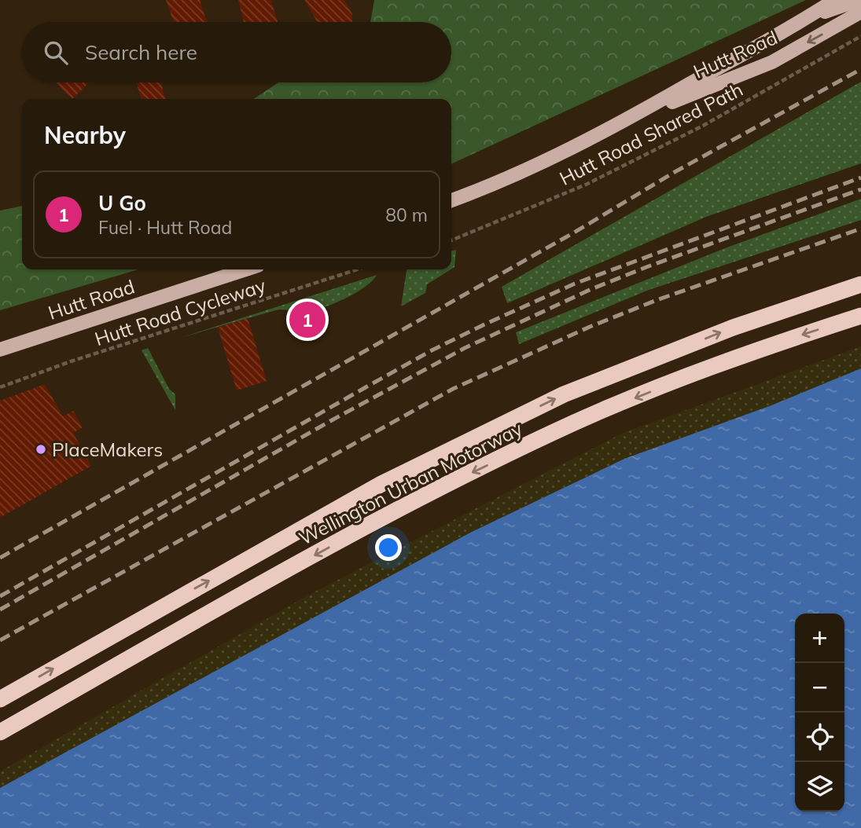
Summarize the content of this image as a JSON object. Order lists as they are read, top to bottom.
{
  "streets": {
    "highway": ["Wellington Urban Motorway"],
    "main road": ["Hutt Road"],
    "path": ["Hutt Road Shared Path", "Hutt Road Cycleway"]
  },
  "places": ["PlaceMakers"],
  "page": {
    "search": "Search here",
    "heading": "Nearby",
    "list": [
      {
        "mark": "1",
        "name": "U Go",
        "note": "Fuel · Hutt Road",
        "value": "80 m"
      }
    ],
    "pins": "1",
    "map_buttons": ["+", "−"]
  }
}
